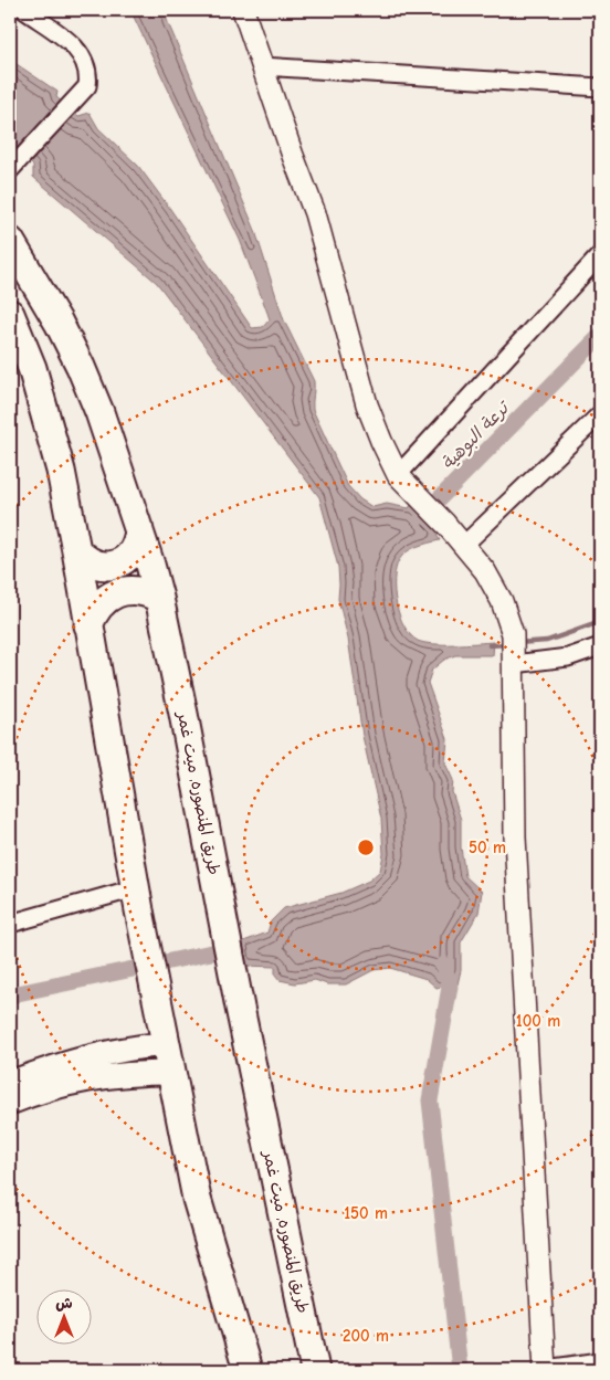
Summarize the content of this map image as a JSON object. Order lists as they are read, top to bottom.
{
  "streets": {
    "highway": ["طريق المنصوره, ميت غمر"]
  },
  "water": ["ترعة البوهية"],
  "north": "top",
  "rings": [
    "50 m",
    "100 m",
    "150 m",
    "200 m"
  ]
}
